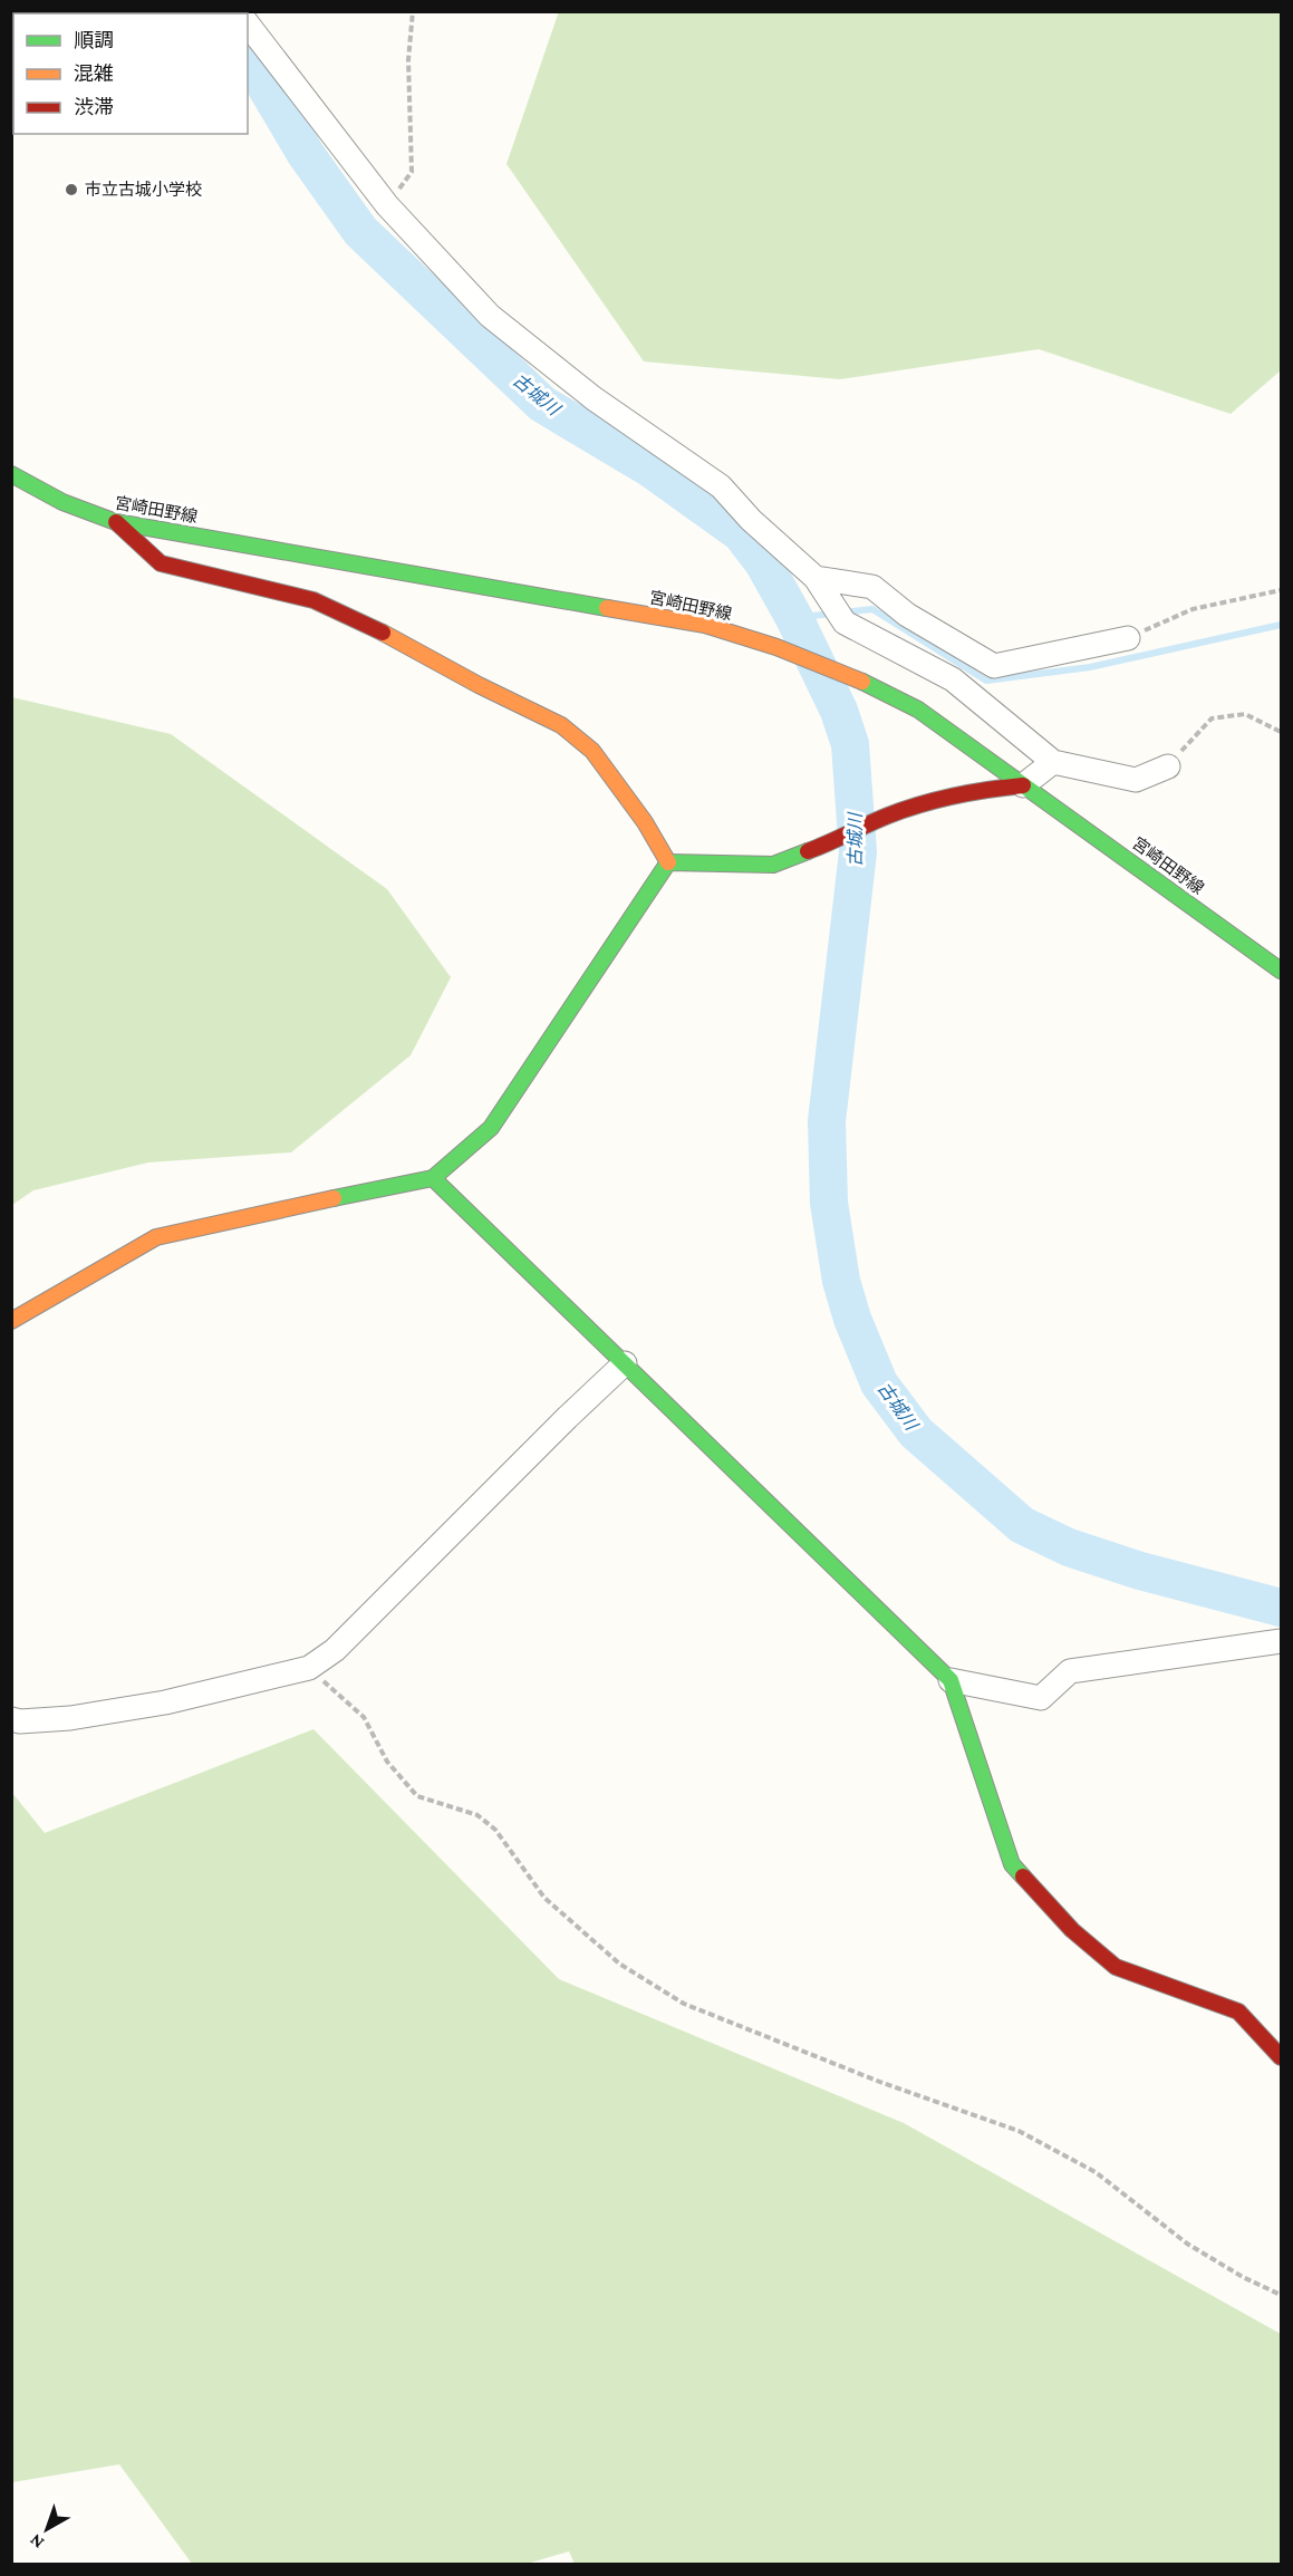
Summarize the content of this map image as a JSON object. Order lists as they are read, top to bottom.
{
  "streets": {
    "street": ["宮崎田野線"]
  },
  "water": ["古城川"],
  "places": ["市立古城小学校"],
  "legend": ["順調", "混雑", "渋滞"],
  "north": "bottom left"
}
